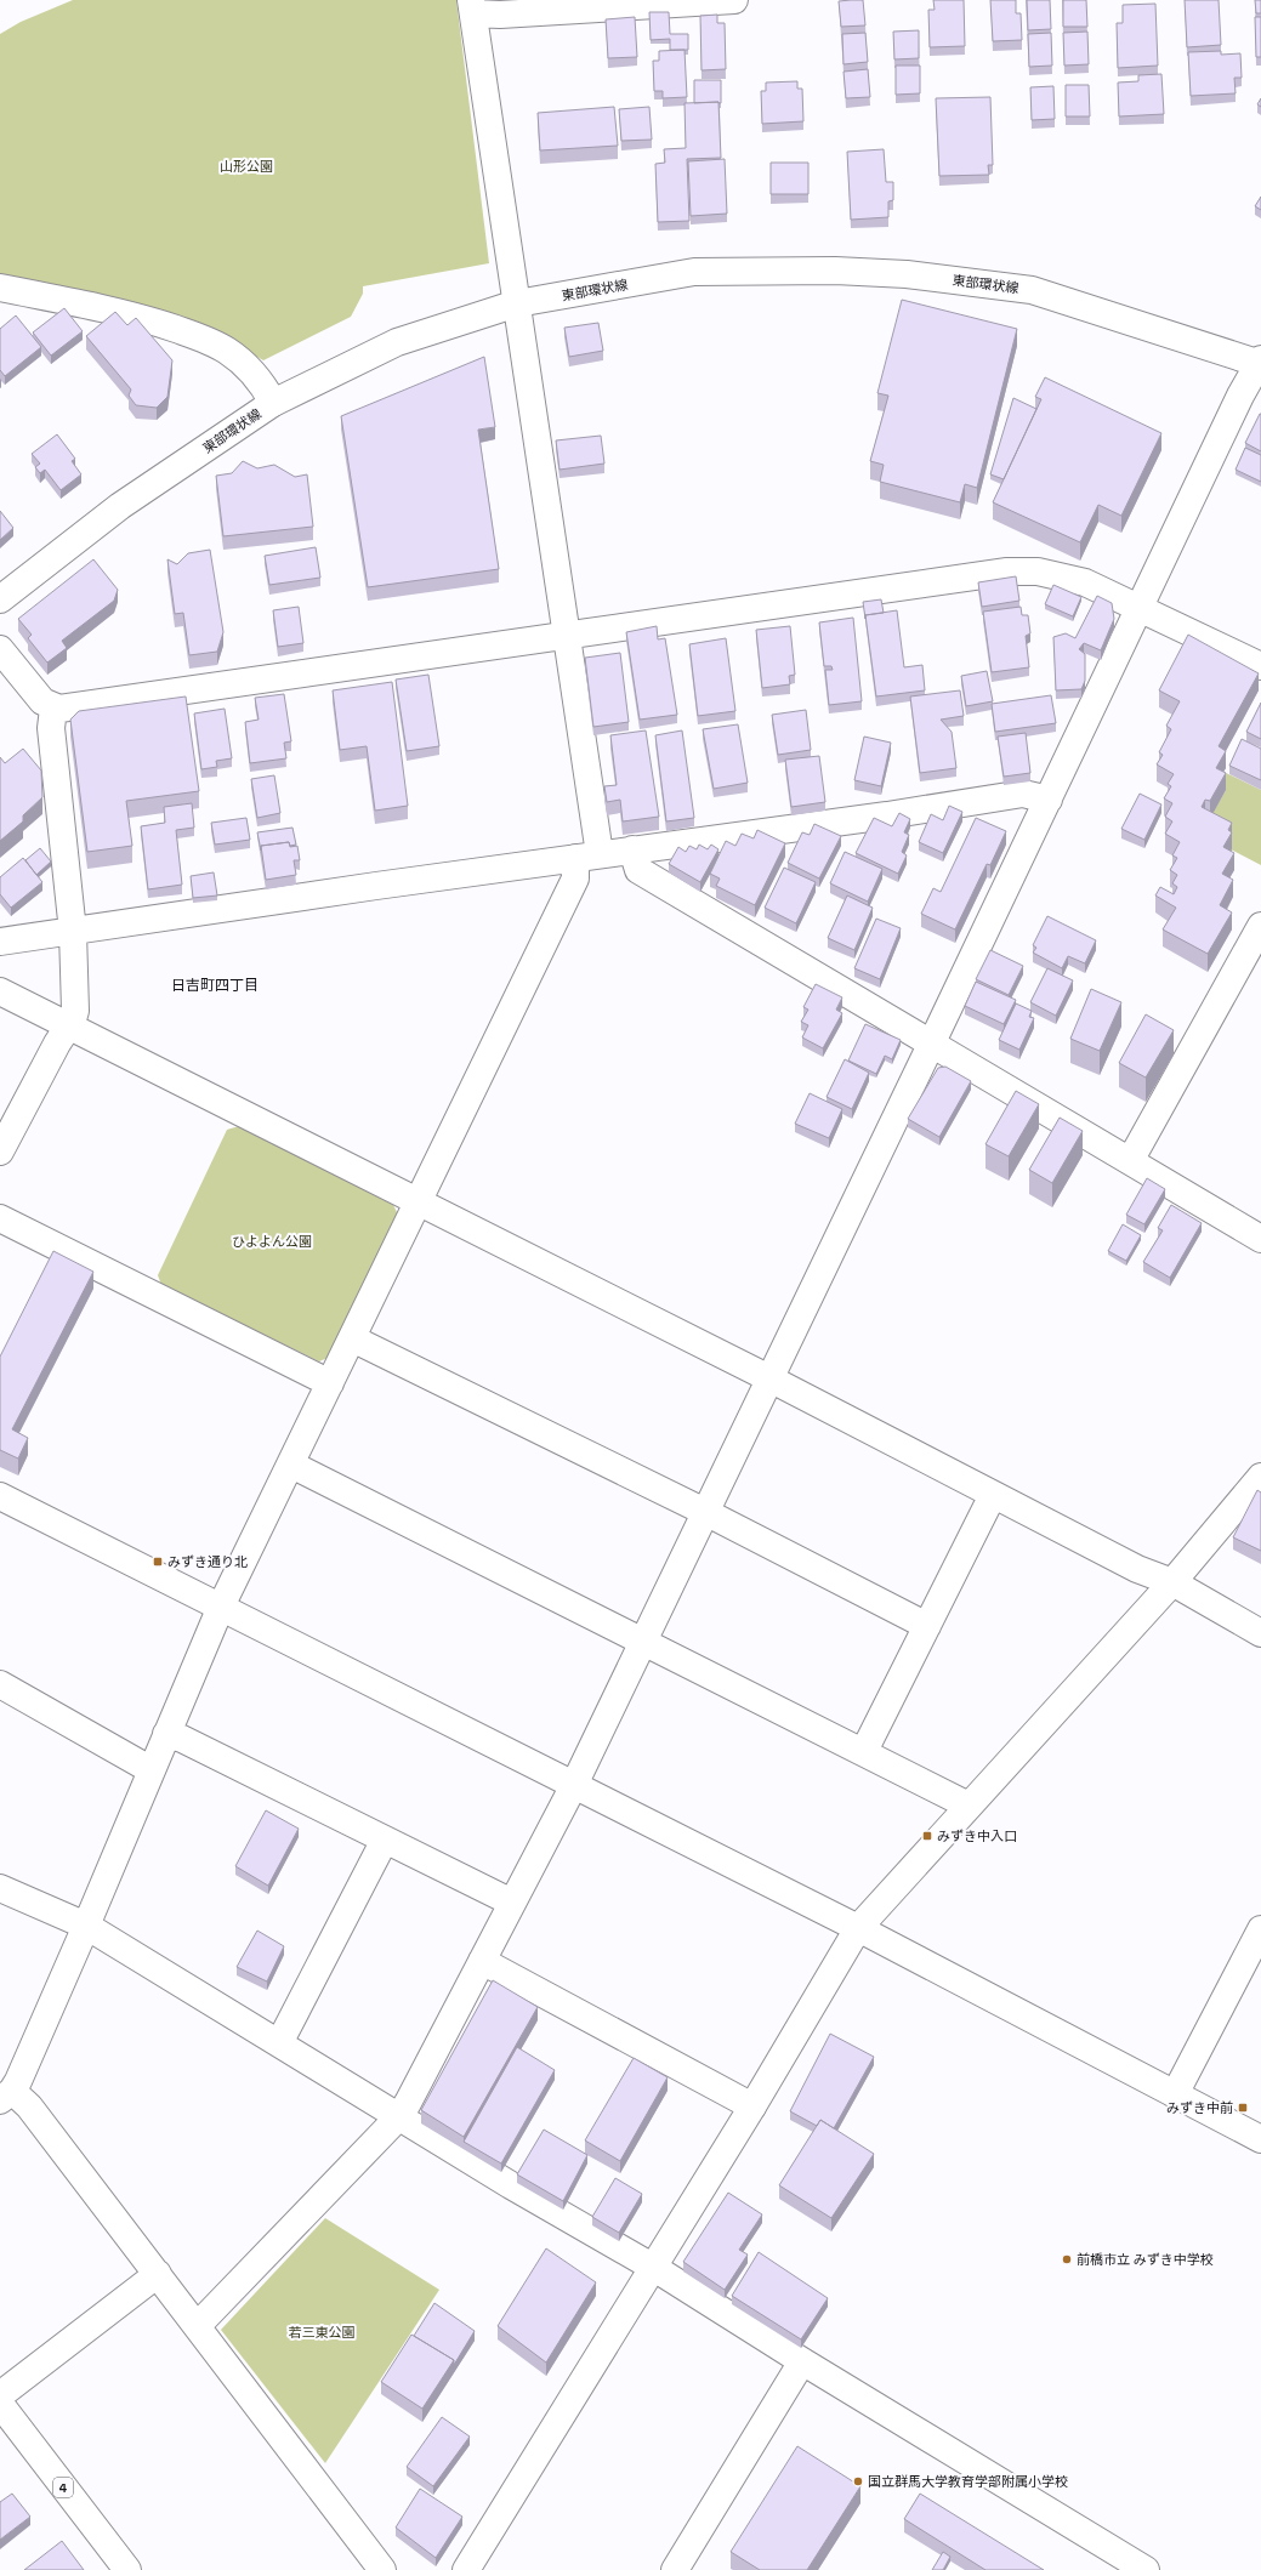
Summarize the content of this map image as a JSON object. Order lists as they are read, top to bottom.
{
  "streets": {
    "street": ["東部環状線", "4"]
  },
  "districts": ["日吉町四丁目"],
  "parks": ["山形公園", "ひよよん公園", "若三東公園"],
  "places": {
    "transit": ["みずき通り北", "みずき中入口", "みずき中前"],
    "other": ["前橋市立 みずき中学校", "国立群馬大学教育学部附属小学校"]
  }
}
